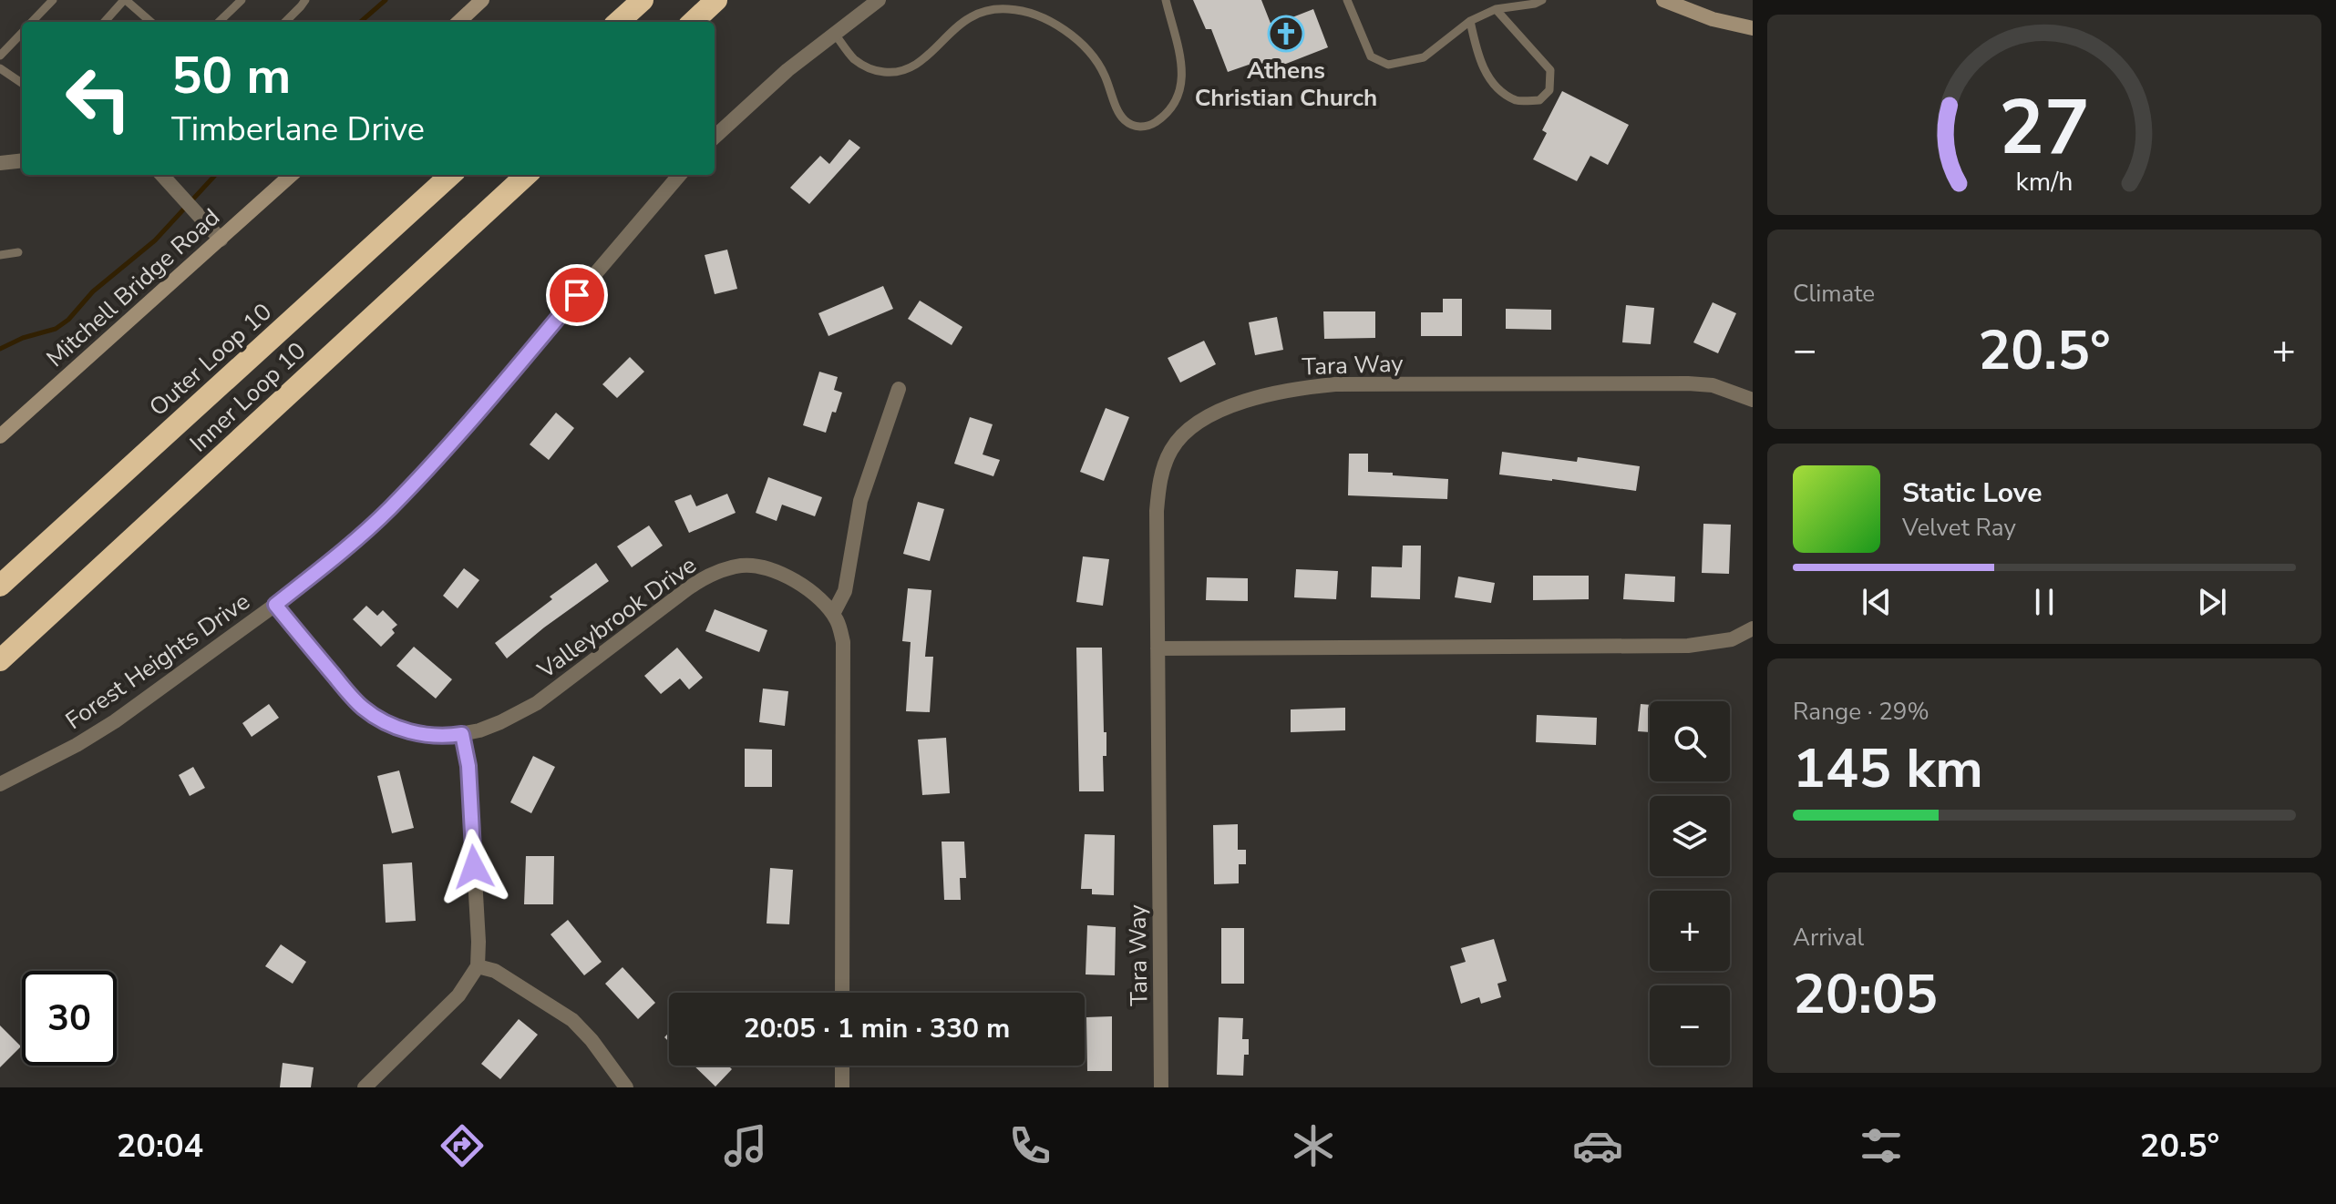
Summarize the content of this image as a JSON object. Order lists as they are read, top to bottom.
{
  "streets": {
    "highway": ["Outer Loop 10", "Inner Loop 10"],
    "street": [
      "Mitchell Bridge Road",
      "Tara Way",
      "Valleybrook Drive",
      "Forest Heights Drive"
    ]
  },
  "crossings": [
    ["Valleybrook Drive", "Forest Heights Drive"]
  ],
  "places": {
    "church": ["Athens Christian Church"]
  },
  "page": {
    "turn": ["50 m", "Timberlane Drive"],
    "tile": [
      "Climate",
      ["Range · 29%", "145 km"],
      ["Arrival", "20:05"]
    ],
    "heat": ["−", "20.5°", "+"],
    "song": ["Static Love", "Velvet Ray"],
    "map_buttons": ["+", "−"],
    "limit": "30",
    "trip": "20:05 · 1 min · 330 m",
    "tabs": ["20:04", "20.5°"],
    "gauge": ["27", "km/h"]
  }
}
